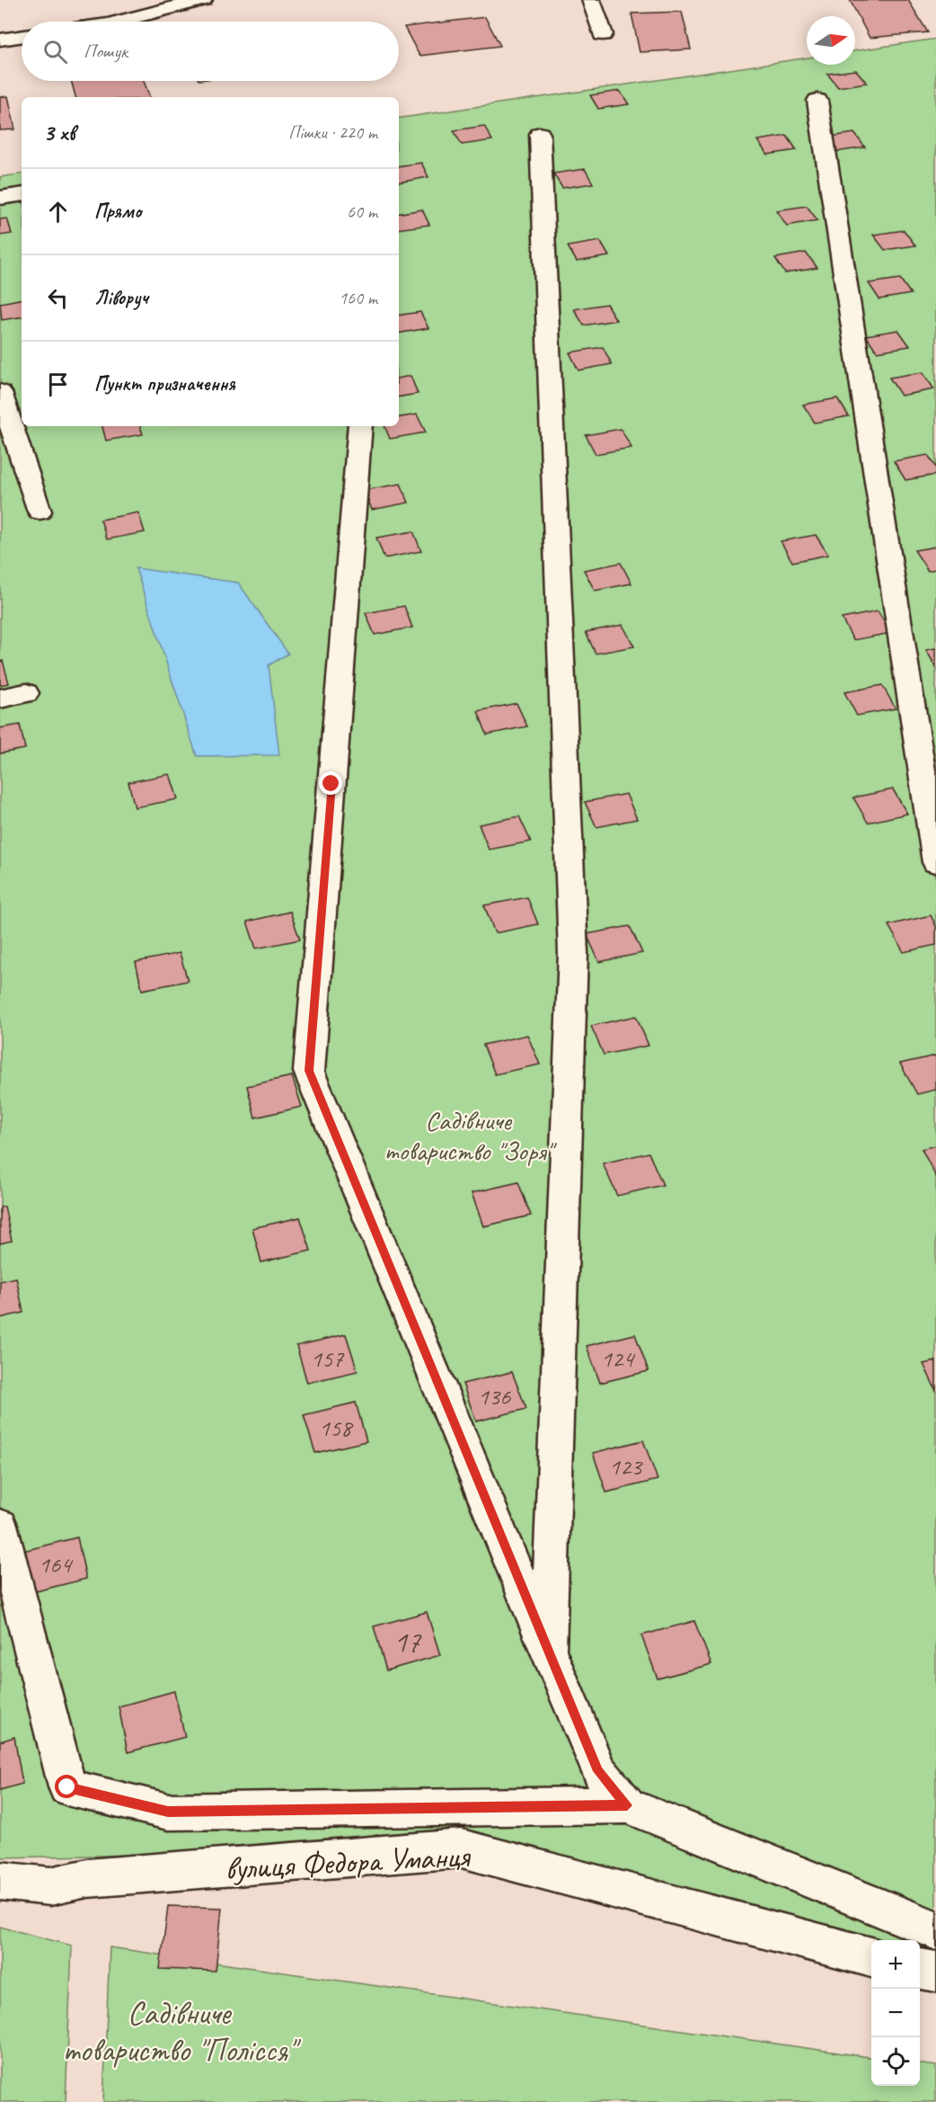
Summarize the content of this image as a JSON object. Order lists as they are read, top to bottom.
{
  "streets": {
    "street": ["вулиця Федора Уманця"]
  },
  "parks": ["Садівниче товариство \"Зоря\"", "Садівниче товариство \"Полісся\""],
  "house_numbers": [
    "157",
    "124",
    "136",
    "158",
    "123",
    "164",
    "17"
  ],
  "north": "right",
  "page": {
    "search": "Пошук",
    "heading": ["3 хв", "Пішки · 220 m"],
    "list": [
      ["Прямо", "60 m"],
      ["Ліворуч", "160 m"],
      "Пункт призначення"
    ],
    "map_buttons": ["+", "−"]
  }
}
